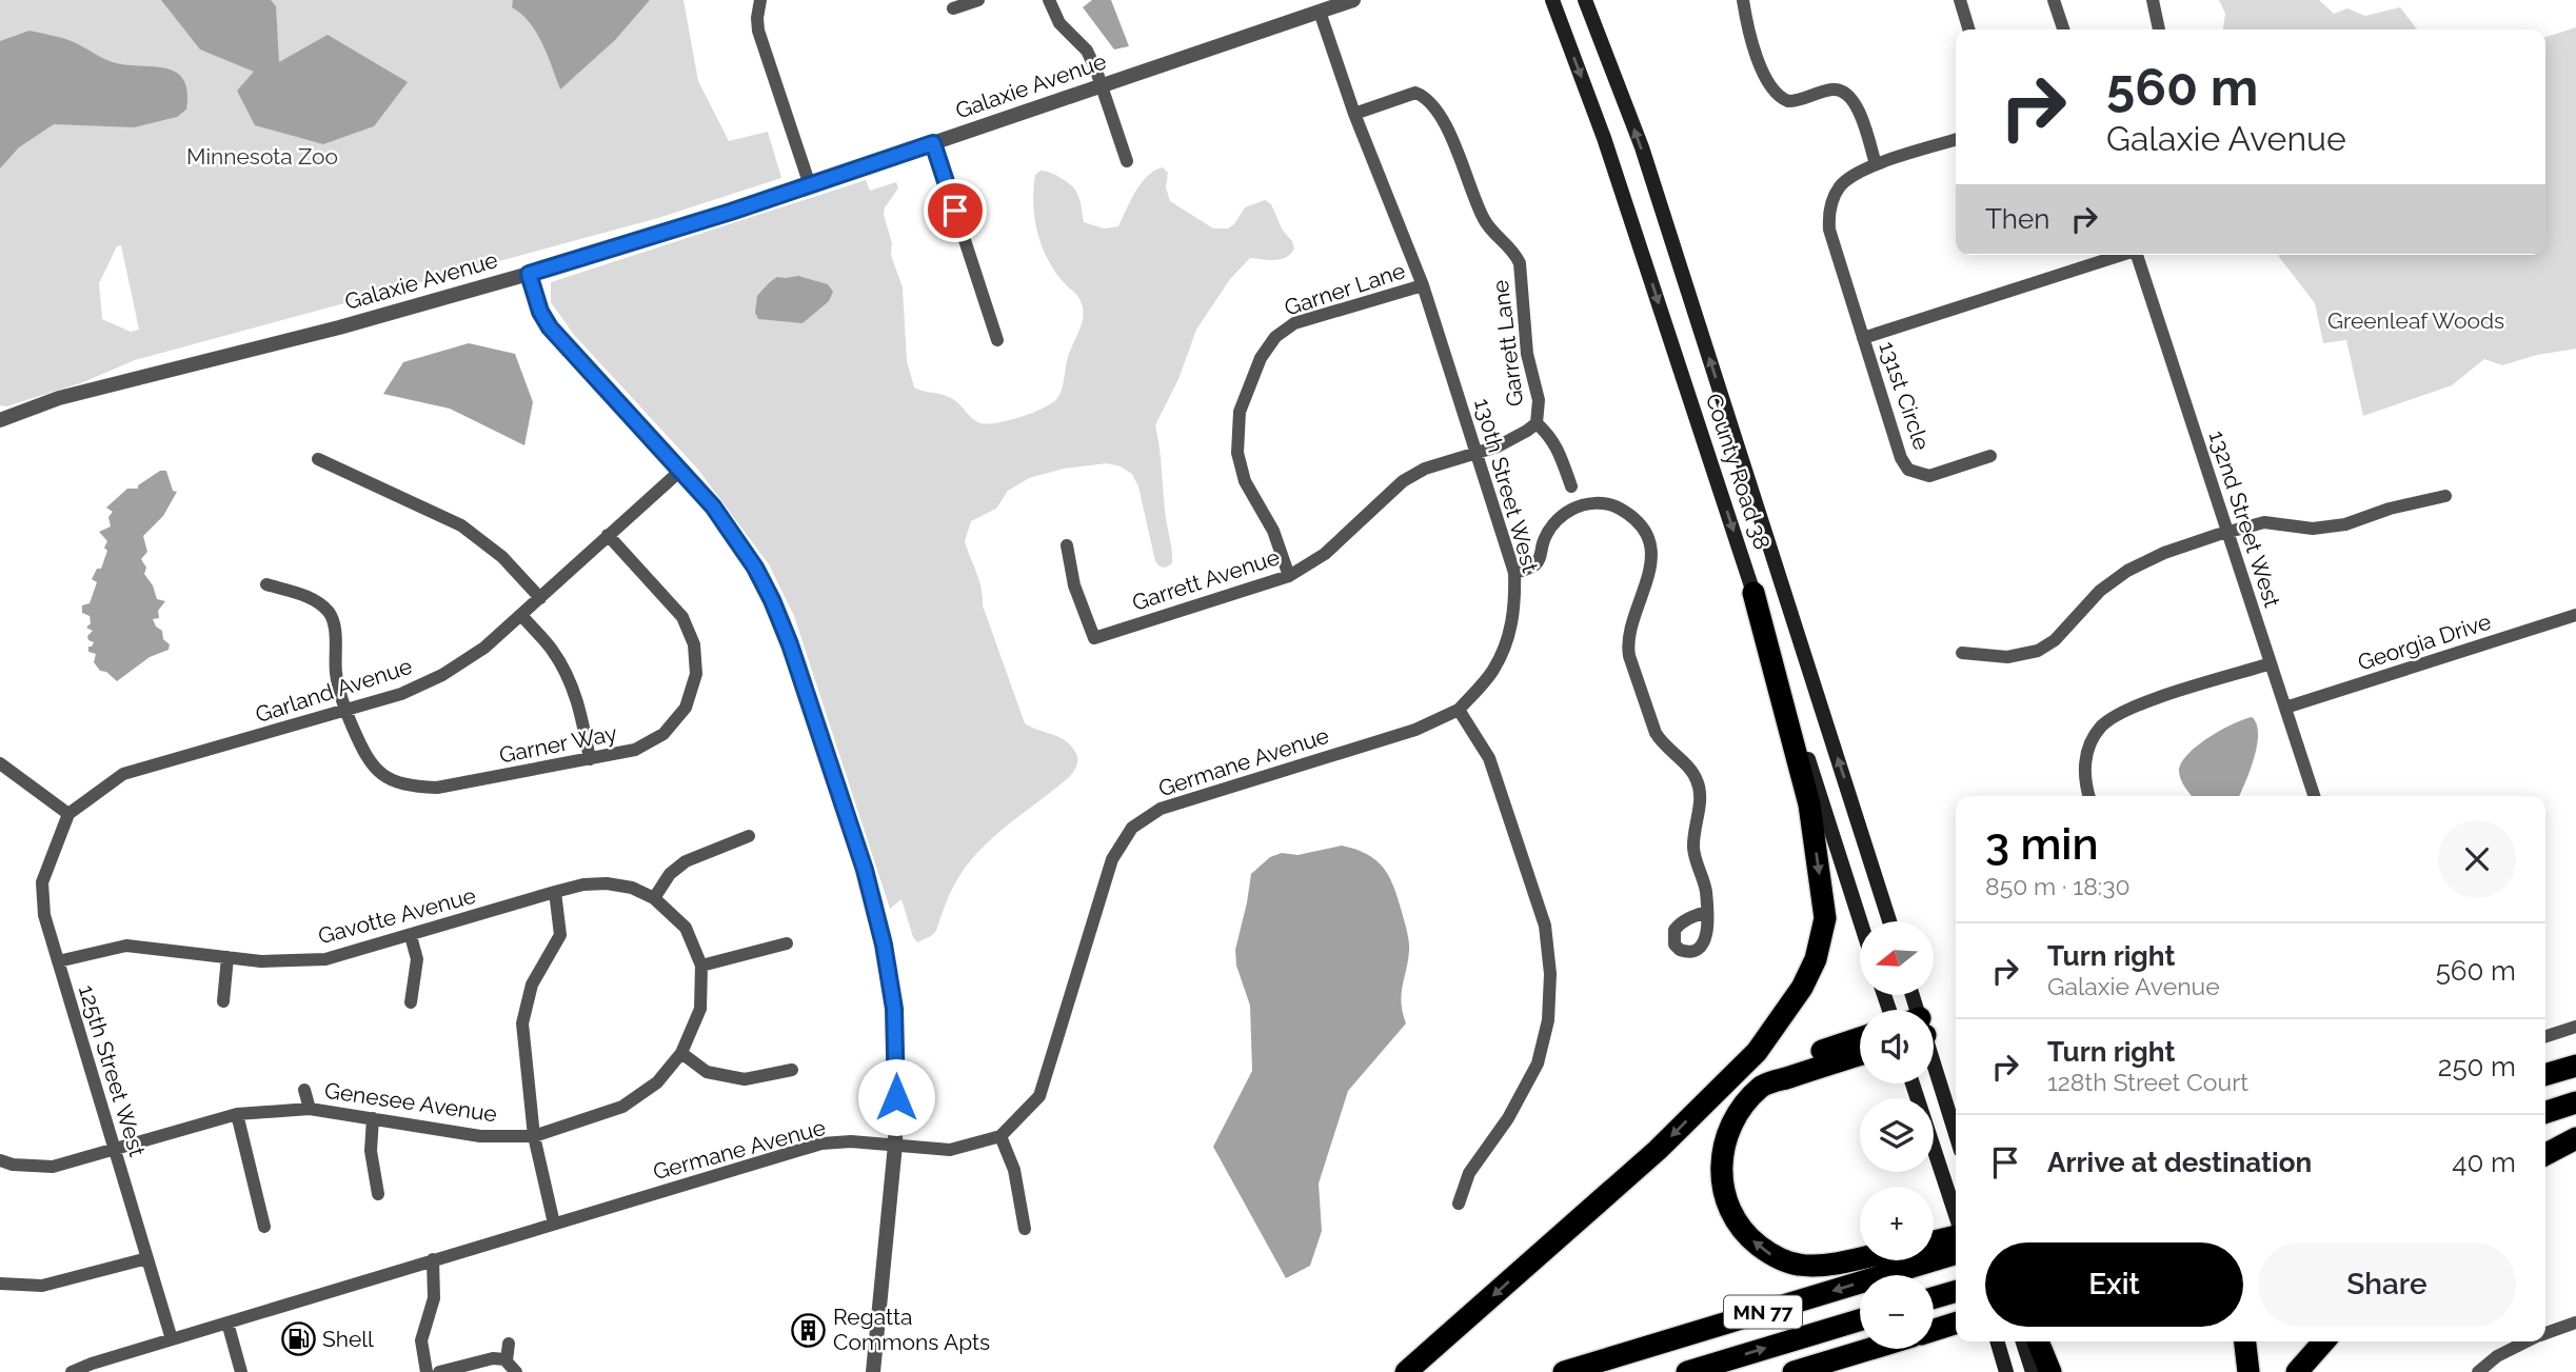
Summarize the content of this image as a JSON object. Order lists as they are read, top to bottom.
{
  "streets": {
    "highway": ["MN 77"],
    "main road": ["County Road 38"],
    "street": [
      "Galaxie Avenue",
      "Garner Lane",
      "Garrett Lane",
      "131st Circle",
      "130th Street West",
      "132nd Street West",
      "Garrett Avenue",
      "Georgia Drive",
      "Garland Avenue",
      "Garner Way",
      "Germane Avenue",
      "Gavotte Avenue",
      "125th Street West",
      "Genesee Avenue"
    ]
  },
  "crossings": [
    ["Galaxie Avenue", "130th Street West"],
    ["Garner Lane", "130th Street West"],
    ["Garner Lane", "Garrett Avenue"],
    ["Garrett Lane", "130th Street West"],
    ["Garrett Lane", "Garrett Avenue"],
    ["130th Street West", "Garrett Avenue"],
    ["130th Street West", "Germane Avenue"],
    ["132nd Street West", "Georgia Drive"],
    ["Garland Avenue", "Garner Way"],
    ["Garland Avenue", "125th Street West"],
    ["Germane Avenue", "125th Street West"],
    ["Gavotte Avenue", "125th Street West"],
    ["125th Street West", "Genesee Avenue"]
  ],
  "parks": ["Minnesota Zoo", "Greenleaf Woods"],
  "places": {
    "building": ["Regatta Commons Apts"],
    "fuel station": ["Shell"]
  },
  "north": "left",
  "page": {
    "turn": ["560 m", "Galaxie Avenue"],
    "then": "Then",
    "heading": ["3 min", "850 m · 18:30"],
    "map_buttons": ["+", "−"],
    "list": [
      {
        "name": "Turn right",
        "note": "Galaxie Avenue",
        "value": "560 m"
      },
      {
        "name": "Turn right",
        "note": "128th Street Court",
        "value": "250 m"
      },
      {
        "name": "Arrive at destination",
        "value": "40 m"
      }
    ],
    "buttons": ["Exit", "Share"]
  }
}
